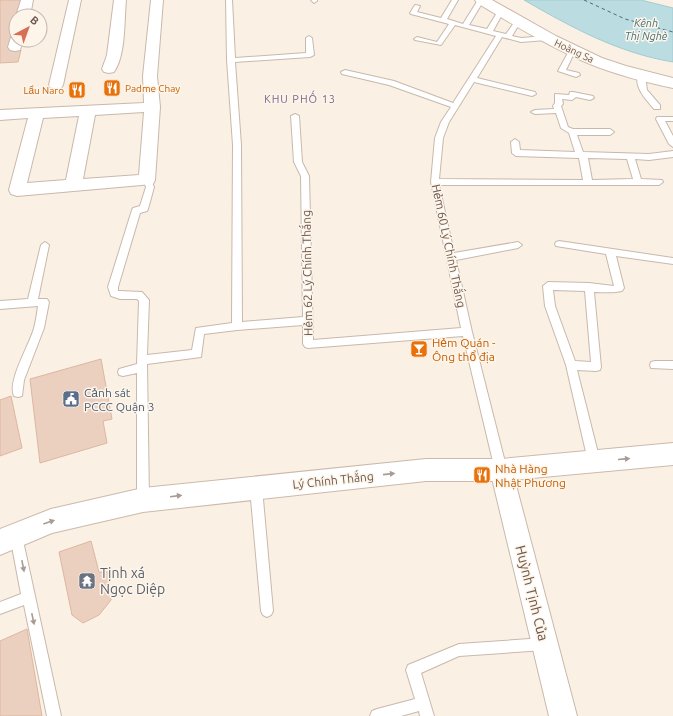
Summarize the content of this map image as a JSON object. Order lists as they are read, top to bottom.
{
  "streets": {
    "main road": ["Hoàng Sa", "Lý Chính Thắng"],
    "street": ["Huỳnh Tịnh Của"],
    "lane": ["Hẻm 60 Lý Chính Thắng", "Hẻm 62 Lý Chính Thắng"]
  },
  "crossings": [
    ["Hoàng Sa", "Hẻm 60 Lý Chính Thắng"],
    ["Hẻm 60 Lý Chính Thắng", "Hẻm 62 Lý Chính Thắng"],
    ["Hẻm 60 Lý Chính Thắng", "Lý Chính Thắng"],
    ["Hẻm 60 Lý Chính Thắng", "Huỳnh Tịnh Của"],
    ["Lý Chính Thắng", "Huỳnh Tịnh Của"]
  ],
  "one_way": ["Lý Chính Thắng"],
  "districts": ["KHU PHỐ 13"],
  "water": ["Kênh Thị Nghè"],
  "places": {
    "restaurant": ["Padme Chay", "Lẩu Naro", "Nhà Hàng Nhật Phương"],
    "bar": ["Hẻm Quán - Ông thổ địa"],
    "public building": ["Cảnh sát PCCC Quận 3"],
    "temple": ["Tịnh xá Ngọc Diệp"]
  },
  "north": "top right"
}
